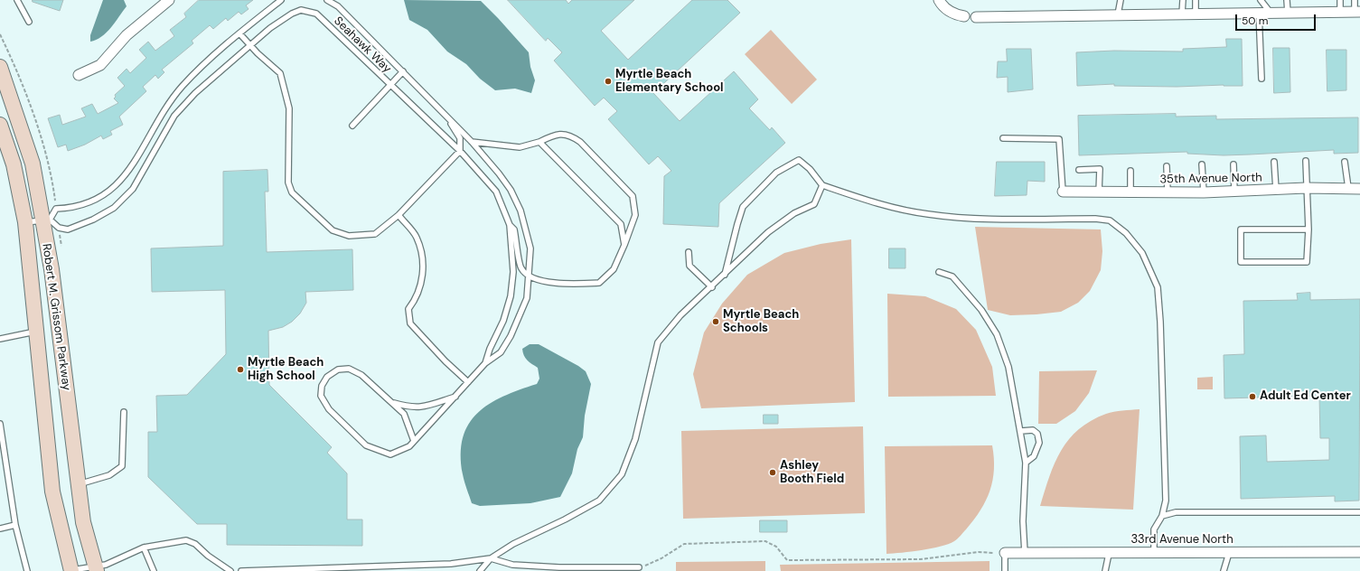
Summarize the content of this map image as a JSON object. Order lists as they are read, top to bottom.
{
  "streets": {
    "main road": ["Robert M. Grissom Parkway"],
    "street": ["35th Avenue North", "33rd Avenue North"],
    "lane": ["Seahawk Way"]
  },
  "crossings": [
    ["Seahawk Way", "Robert M. Grissom Parkway"]
  ],
  "places": [
    "Myrtle Beach Elementary School",
    "Myrtle Beach Schools",
    "Myrtle Beach High School",
    "Adult Ed Center",
    "Ashley Booth Field"
  ],
  "scale_bar": "50 m"
}
